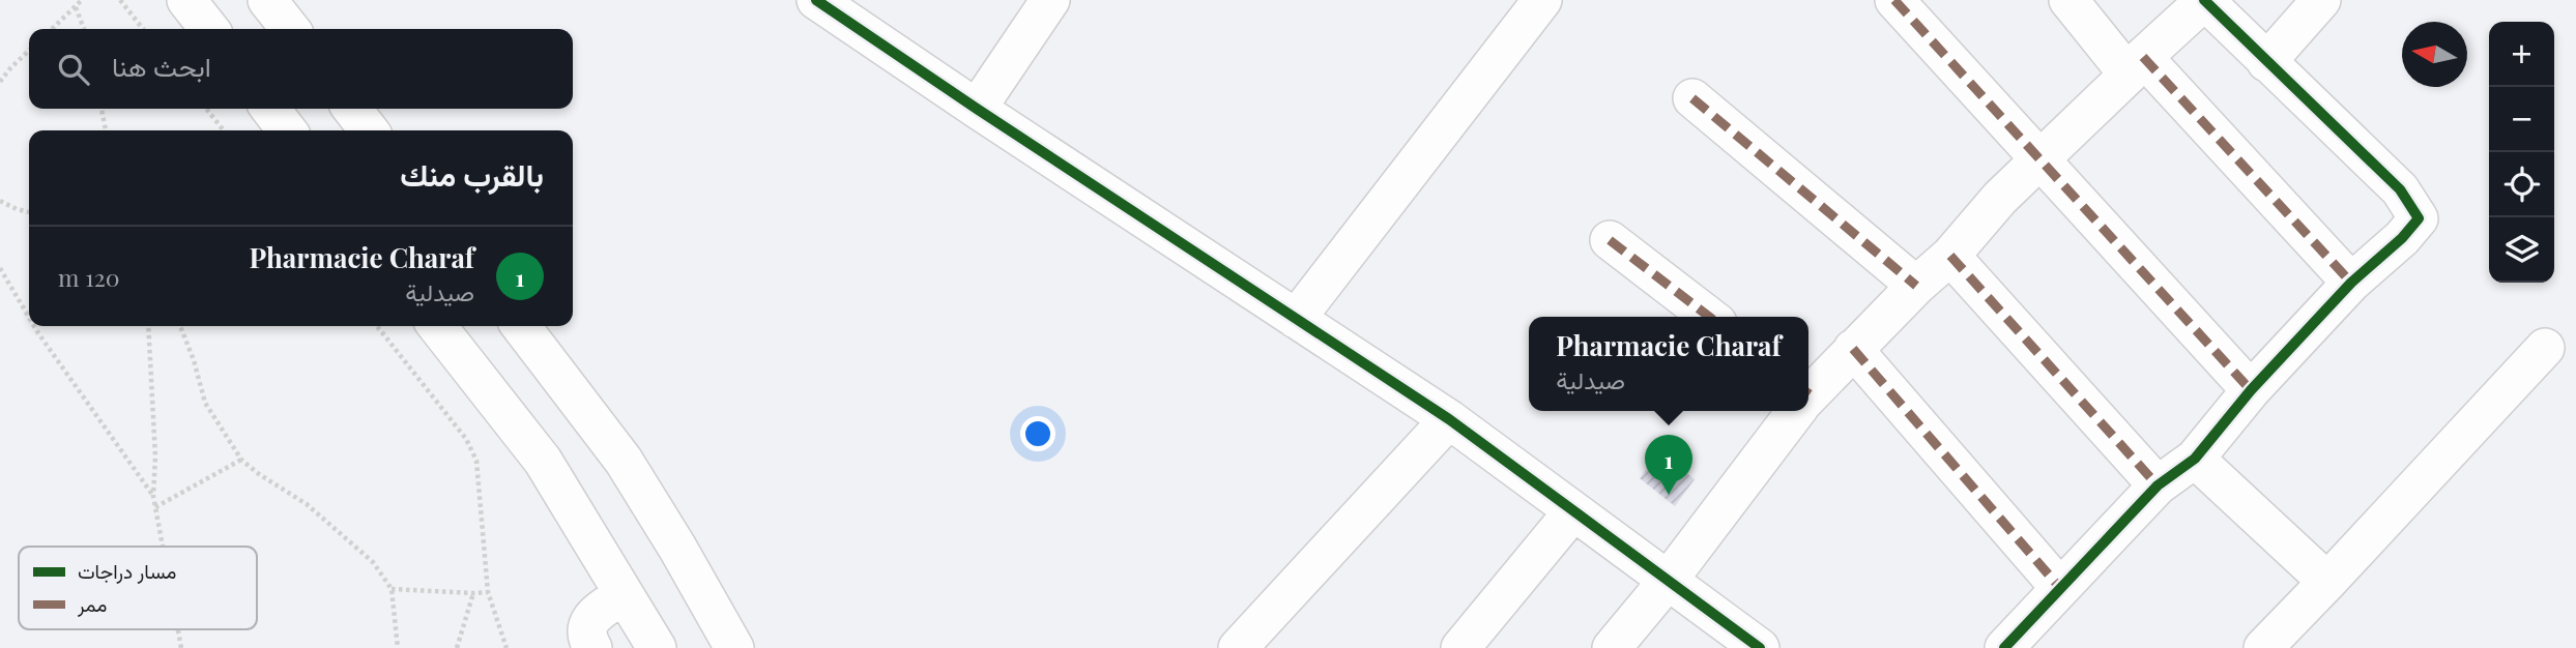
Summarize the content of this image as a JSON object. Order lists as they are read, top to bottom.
{
  "legend": ["مسار دراجات", "ممر"],
  "north": "left",
  "page": {
    "map_buttons": ["+", "−"],
    "search": "ابحث هنا",
    "heading": "بالقرب منك",
    "list": [
      {
        "mark": "1",
        "name": "Pharmacie Charaf",
        "note": "صيدلية",
        "value": "120 m"
      }
    ],
    "popup": ["Pharmacie Charaf", "صيدلية"],
    "pins": "1"
  }
}
